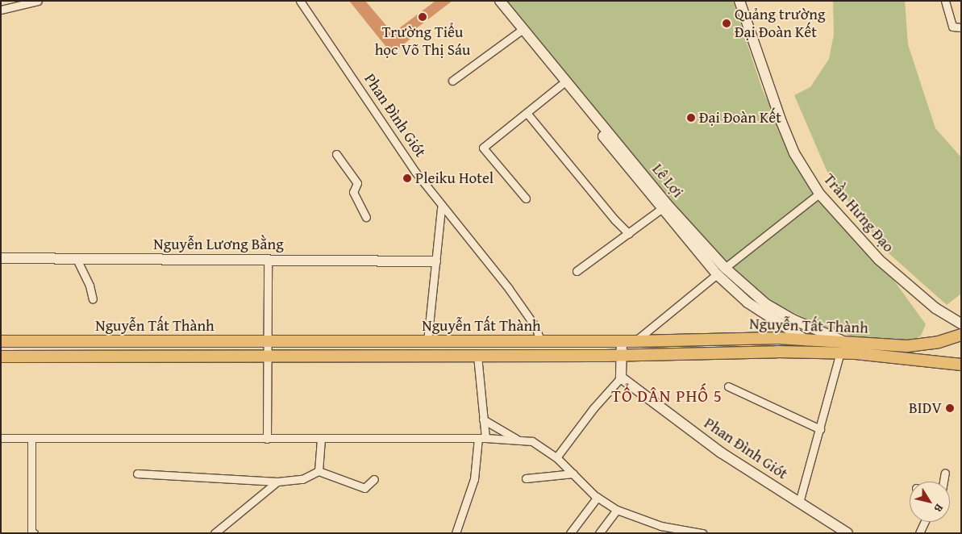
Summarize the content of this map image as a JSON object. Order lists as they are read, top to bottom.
{
  "streets": {
    "main road": ["Nguyễn Tất Thành"],
    "street": [
      "Phan Đình Giót",
      "Lê Lợi",
      "Trần Hưng Đạo",
      "Nguyễn Lương Bằng"
    ]
  },
  "crossings": [
    ["Phan Đình Giót", "Nguyễn Tất Thành"],
    ["Lê Lợi", "Nguyễn Tất Thành"]
  ],
  "districts": ["TỔ DÂN PHỐ 5"],
  "places": [
    "Trường Tiểu học Võ Thị Sáu",
    "Quảng trường Đại Đoàn Kết",
    "Đại Đoàn Kết",
    "Pleiku Hotel",
    "BIDV"
  ],
  "north": "bottom right"
}
